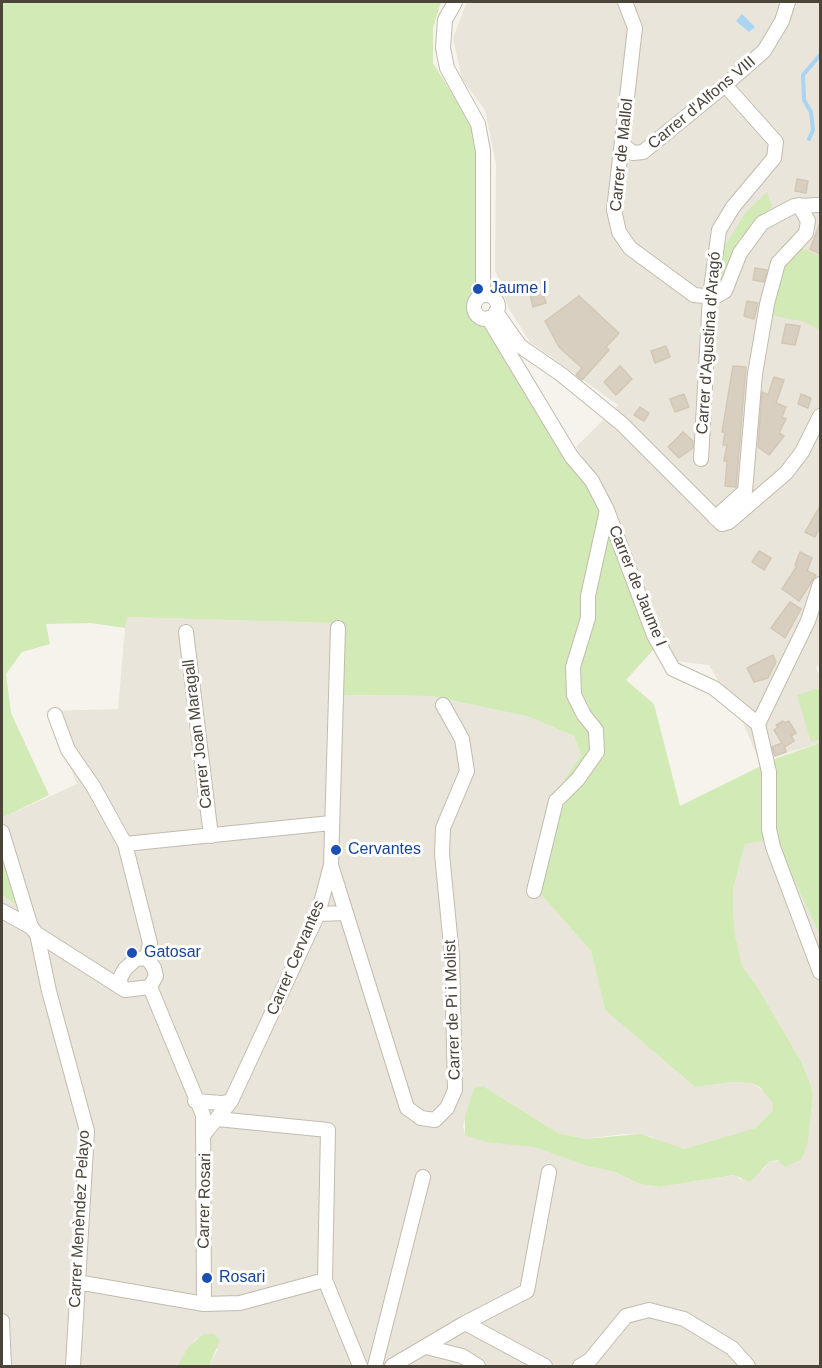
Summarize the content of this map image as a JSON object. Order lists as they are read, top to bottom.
{
  "streets": {
    "street": [
      "Carrer d'Alfons VIII",
      "Carrer de Mallol",
      "Carrer d'Agustina d'Aragó",
      "Carrer de Jaume I",
      "Carrer Joan Maragall",
      "Carrer Cervantes",
      "Carrer de Pi i Molist",
      "Carrer Rosari",
      "Carrer Menèndez Pelayo"
    ]
  },
  "crossings": [
    ["Carrer d'Alfons VIII", "Carrer de Mallol"],
    ["Carrer d'Alfons VIII", "Carrer d'Agustina d'Aragó"],
    ["Carrer de Mallol", "Carrer d'Agustina d'Aragó"],
    ["Carrer Cervantes", "Carrer de Pi i Molist"],
    ["Carrer Cervantes", "Carrer Rosari"]
  ],
  "places": [
    "Jaume I",
    "Cervantes",
    "Gatosar",
    "Rosari"
  ]
}
